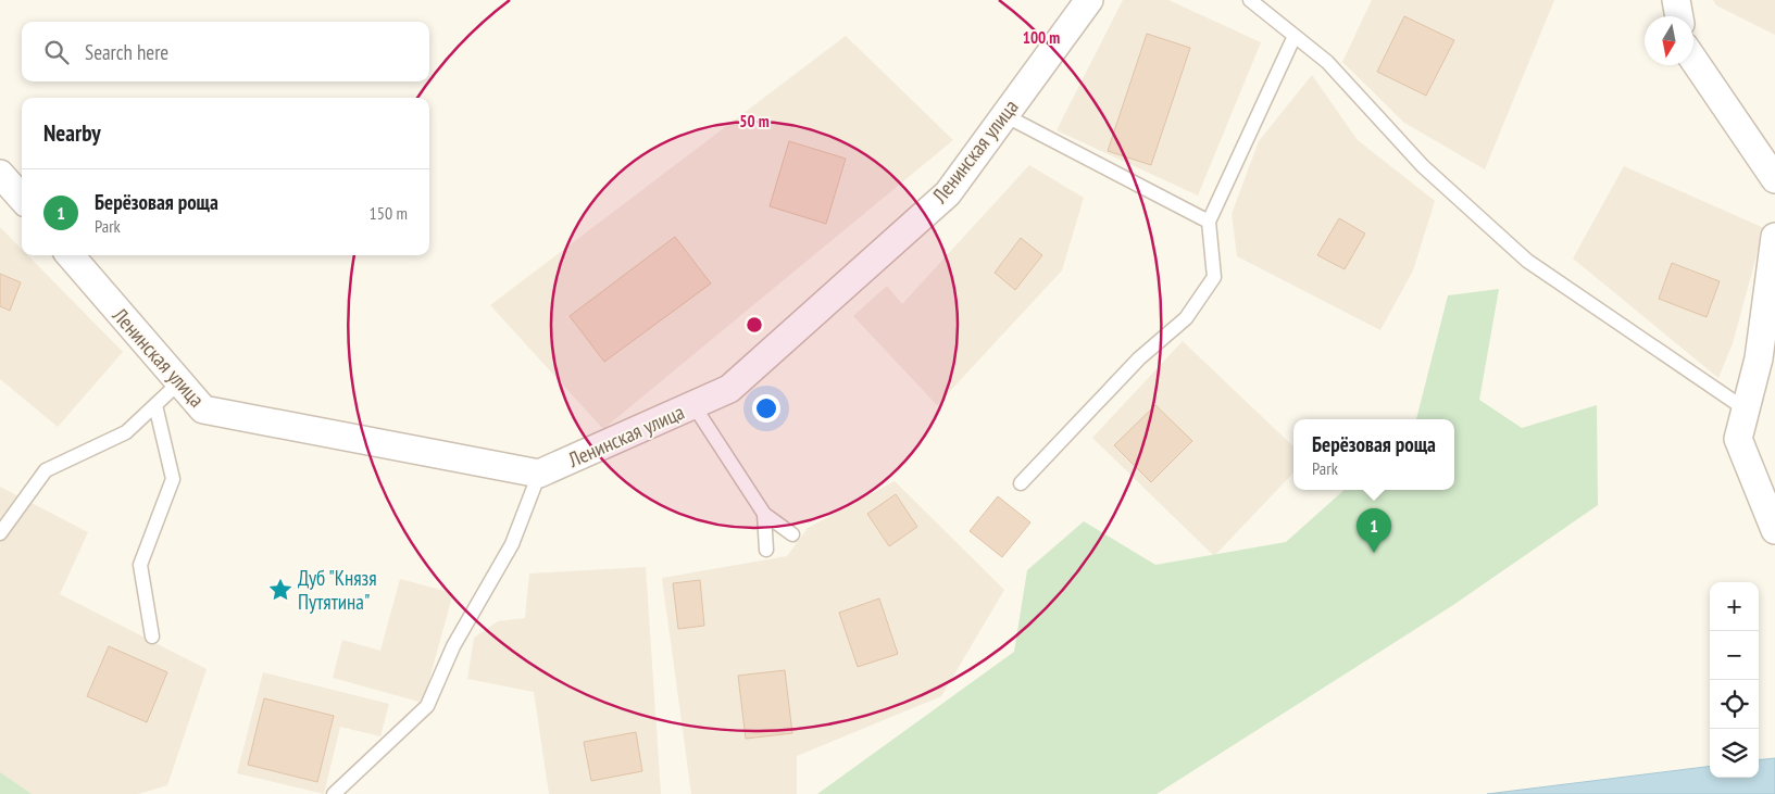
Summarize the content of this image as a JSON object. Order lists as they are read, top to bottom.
{
  "streets": {
    "street": ["Ленинская улица"]
  },
  "places": {
    "place": ["Дуб \"Князя Путятина\""]
  },
  "north": "bottom",
  "page": {
    "search": "Search here",
    "heading": "Nearby",
    "list": [
      {
        "mark": "1",
        "name": "Берёзовая роща",
        "note": "Park",
        "value": "150 m"
      }
    ],
    "popup": ["Берёзовая роща", "Park"],
    "pins": "1",
    "map_buttons": ["+", "−"]
  },
  "rings": ["100 m", "50 m"]
}
